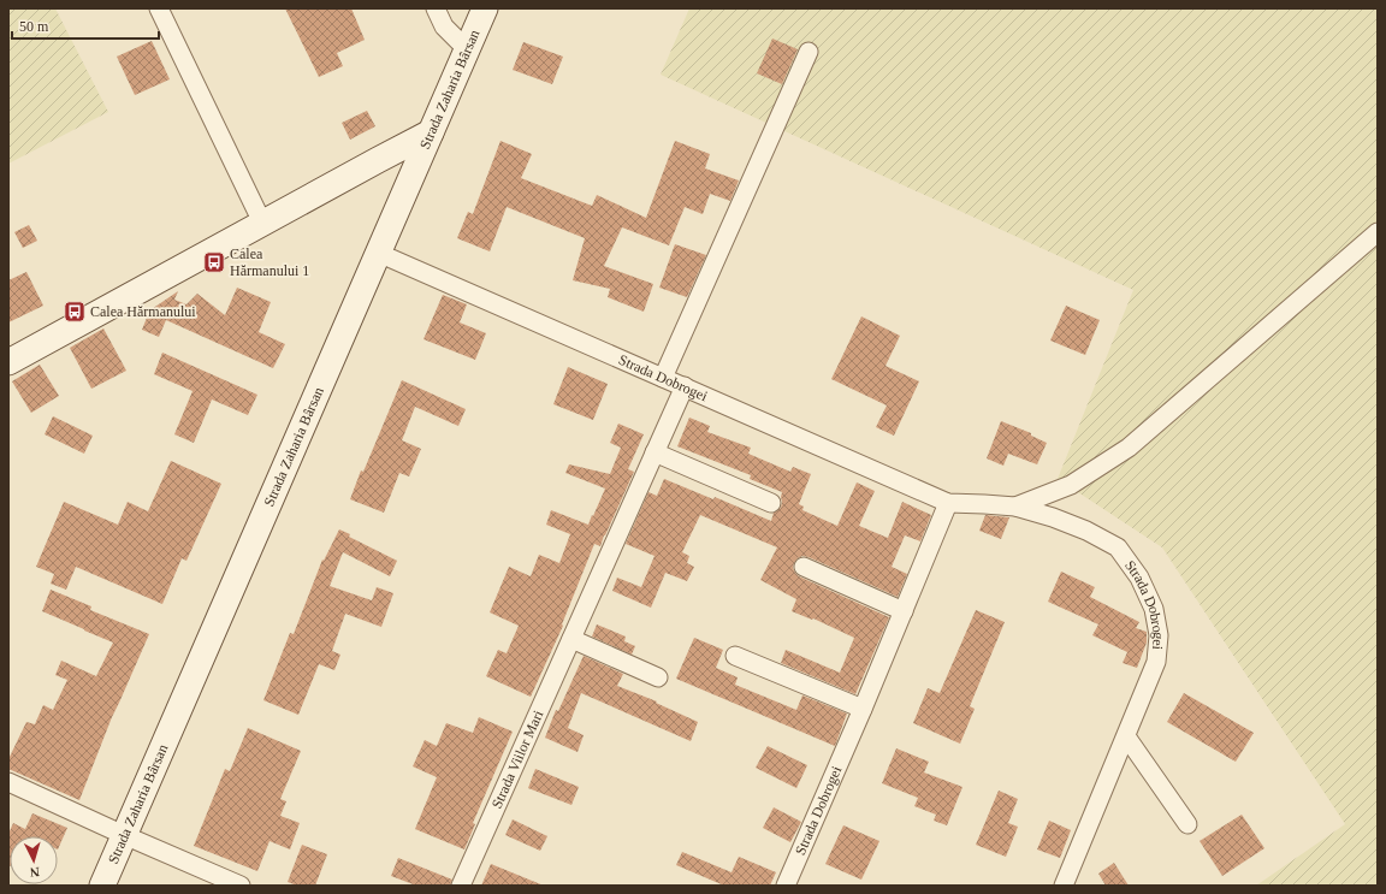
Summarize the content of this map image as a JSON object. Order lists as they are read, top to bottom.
{
  "streets": {
    "main road": ["Strada Zaharia Bârsan"],
    "street": ["Strada Dobrogei", "Strada Viilor Mari"]
  },
  "crossings": [
    ["Strada Zaharia Bârsan", "Strada Dobrogei"],
    ["Strada Dobrogei", "Strada Viilor Mari"]
  ],
  "places": {
    "bus stop": ["Calea Hărmanului 1", "Calea Hărmanului"]
  },
  "scale_bar": "50 m",
  "north": "bottom"
}
